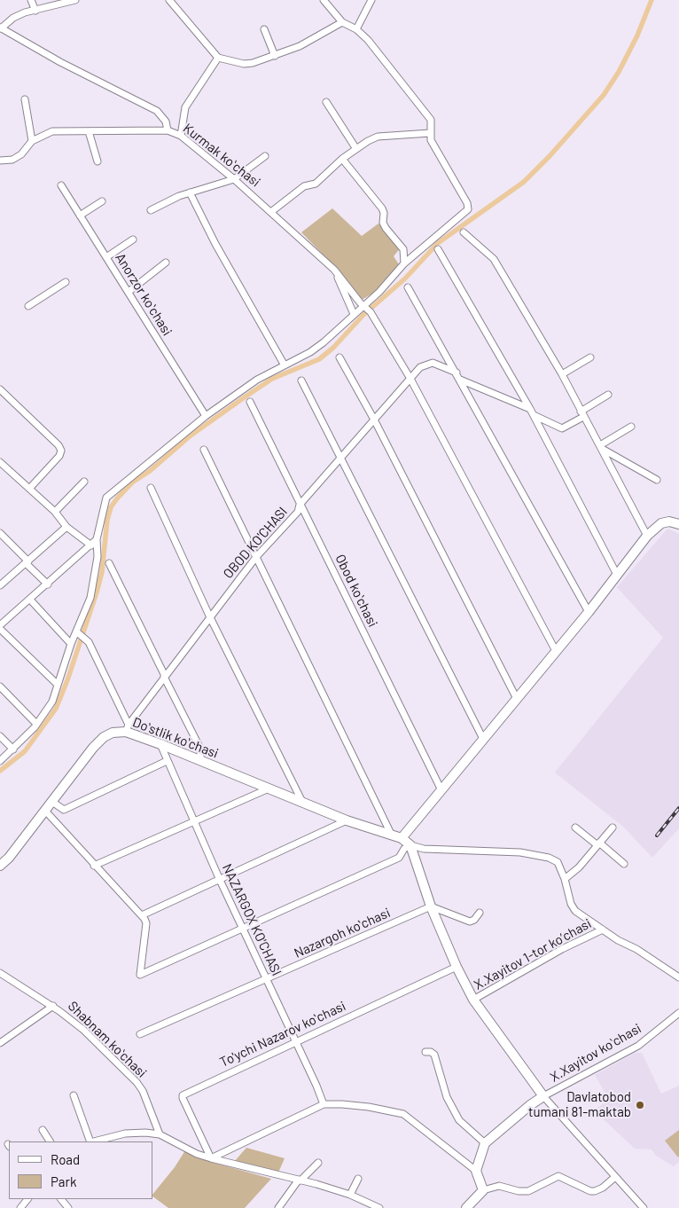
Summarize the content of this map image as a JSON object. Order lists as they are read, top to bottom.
{
  "streets": {
    "street": [
      "Kurmak koʻchasi",
      "Anorzor koʻchasi",
      "OBOD KO'CHASI",
      "Obod koʻchasi",
      "Doʻstlik koʻchasi",
      "NAZARGOX KO'CHASI",
      "Nazargoh koʻchasi",
      "X.Xayitov 1-tor koʼchasi",
      "To'ychi Nazarov koʻchasi",
      "Shabnam koʻchasi",
      "X.Xayitov koʻchasi"
    ]
  },
  "crossings": [
    ["OBOD KO'CHASI", "Obod koʻchasi"],
    ["OBOD KO'CHASI", "Doʻstlik koʻchasi"],
    ["Doʻstlik koʻchasi", "NAZARGOX KO'CHASI"],
    ["NAZARGOX KO'CHASI", "Nazargoh koʻchasi"],
    ["NAZARGOX KO'CHASI", "To'ychi Nazarov koʻchasi"]
  ],
  "places": ["Davlatobod tumani 81-maktab"],
  "legend": ["Road", "Park"]
}
